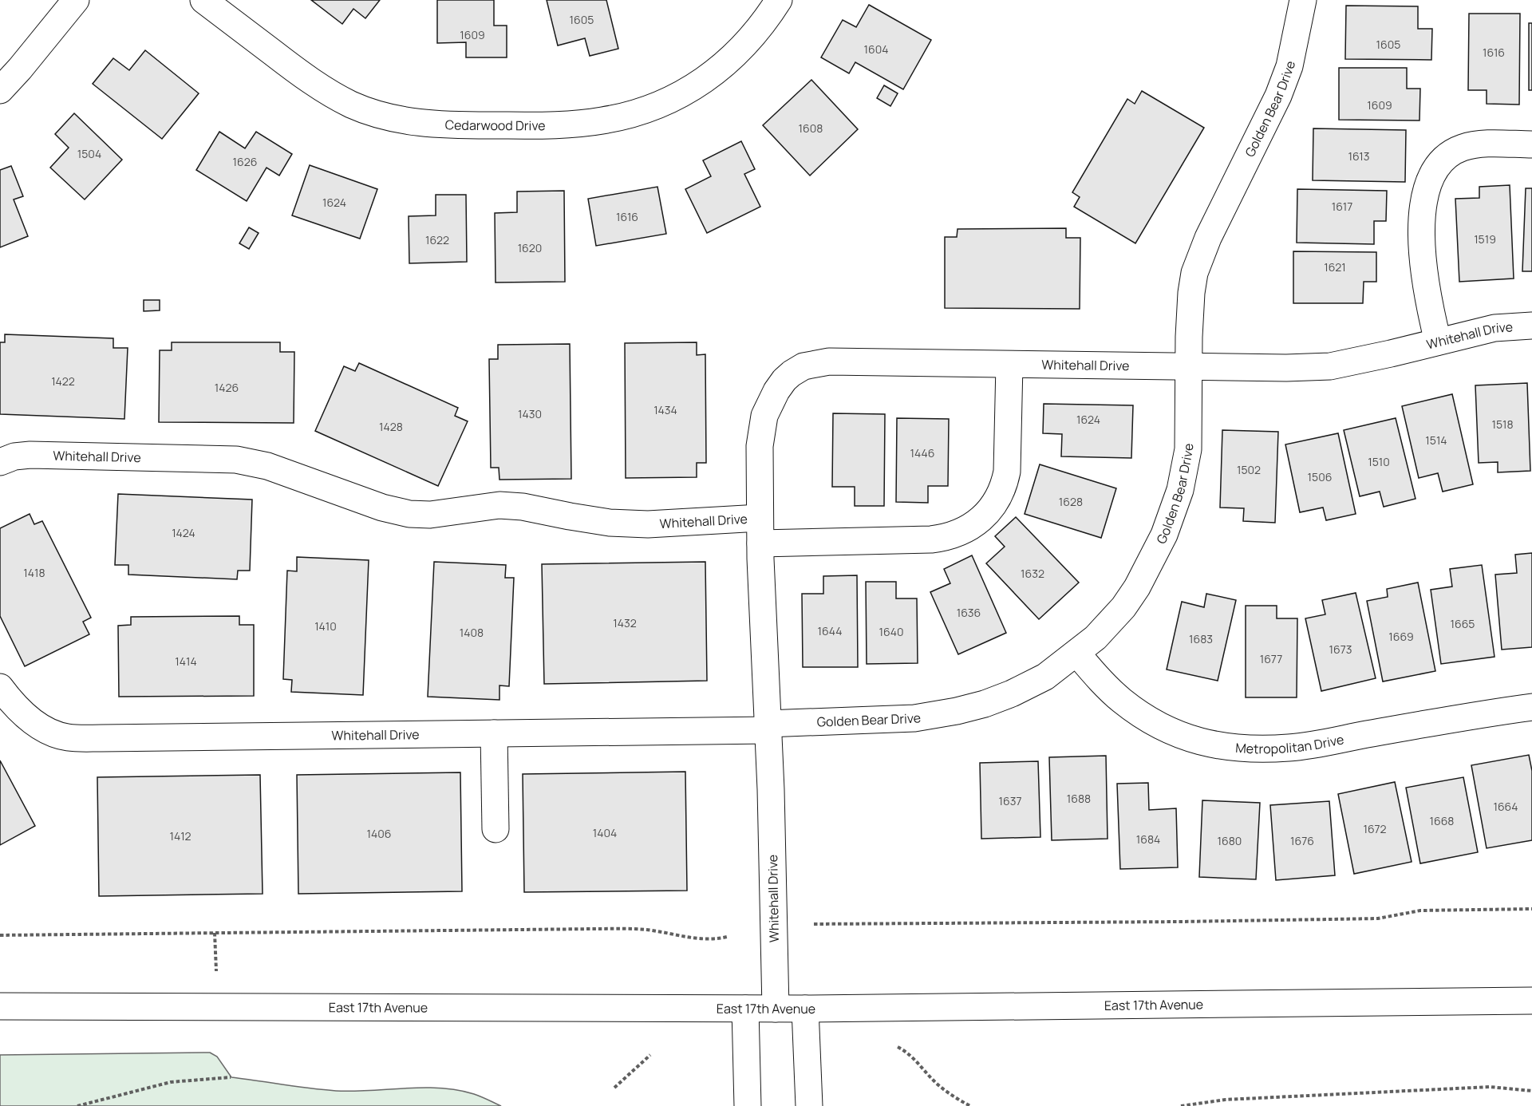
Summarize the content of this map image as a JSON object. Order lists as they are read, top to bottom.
{
  "streets": {
    "street": [
      "Golden Bear Drive",
      "Cedarwood Drive",
      "Whitehall Drive",
      "Metropolitan Drive",
      "East 17th Avenue"
    ]
  },
  "crossings": [
    ["Golden Bear Drive", "Whitehall Drive"],
    ["Golden Bear Drive", "Metropolitan Drive"],
    ["Whitehall Drive", "East 17th Avenue"]
  ],
  "house_numbers": [
    "1605",
    "1609",
    "1605",
    "1604",
    "1616",
    "1609",
    "1608",
    "1504",
    "1613",
    "1626",
    "1624",
    "1617",
    "1616",
    "1519",
    "1622",
    "1620",
    "1621",
    "1422",
    "1426",
    "1434",
    "1430",
    "1624",
    "1518",
    "1428",
    "1514",
    "1446",
    "1510",
    "1502",
    "1506",
    "1628",
    "1424",
    "1418",
    "1632",
    "1636",
    "1432",
    "1665",
    "1410",
    "1644",
    "1640",
    "1408",
    "1669",
    "1683",
    "1673",
    "1677",
    "1414",
    "1688",
    "1637",
    "1664",
    "1668",
    "1672",
    "1404",
    "1406",
    "1412",
    "1684",
    "1680",
    "1676"
  ]
}
